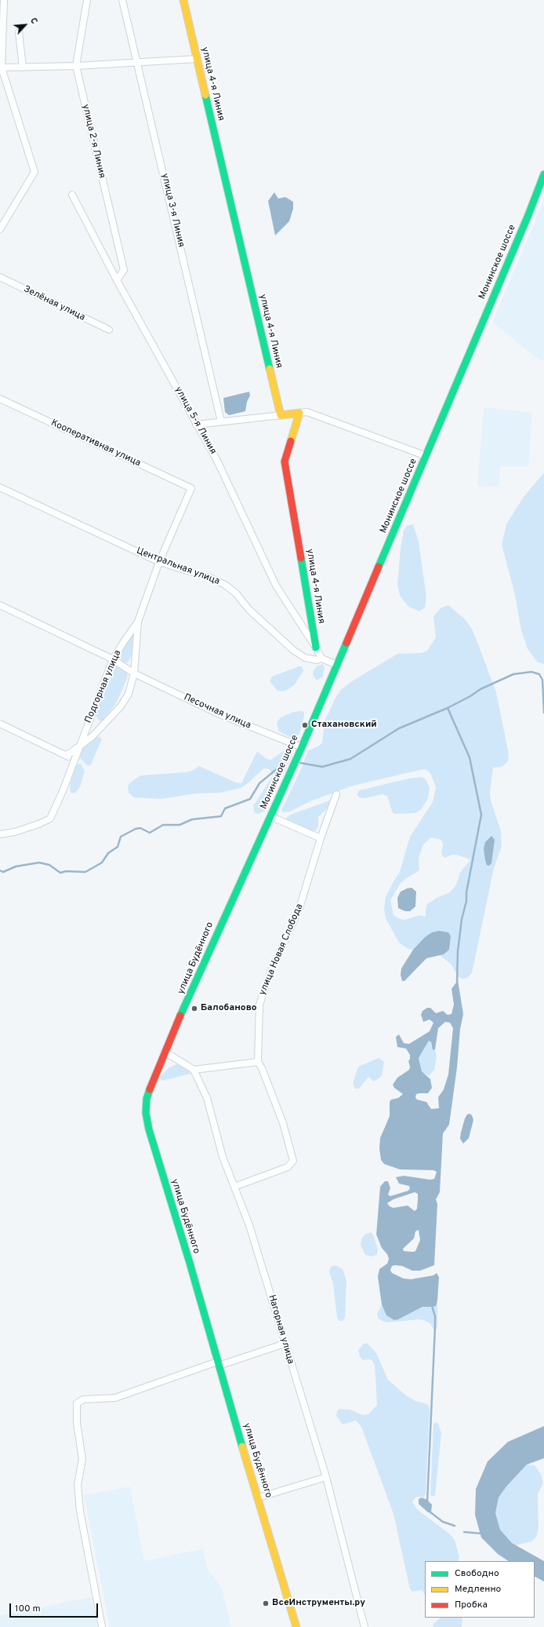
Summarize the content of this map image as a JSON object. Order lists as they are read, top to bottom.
{
  "streets": {
    "main road": ["улица 4-я Линия", "Монинское шоссе", "улица Будённого"],
    "street": [
      "улица 2-я Линия",
      "улица 3-я Линия",
      "Зелёная улица",
      "улица 5-я Линия",
      "Кооперативная улица",
      "Центральная улица",
      "Подгорная улица",
      "Песочная улица",
      "улица Новая Слобода",
      "Нагорная улица"
    ]
  },
  "crossings": [
    ["улица 4-я Линия", "улица 5-я Линия"],
    ["улица 2-я Линия", "улица 5-я Линия"],
    ["Монинское шоссе", "Центральная улица"],
    ["Монинское шоссе", "Песочная улица"],
    ["Монинское шоссе", "улица Будённого"],
    ["улица 5-я Линия", "Центральная улица"],
    ["Кооперативная улица", "Подгорная улица"],
    ["Центральная улица", "Подгорная улица"],
    ["Подгорная улица", "Песочная улица"]
  ],
  "places": ["Стахановский", "Балобаново", "ВсеИнструменты.ру"],
  "legend": ["Свободно", "Медленно", "Пробка"],
  "scale_bar": "100 m",
  "north": "top right"
}
